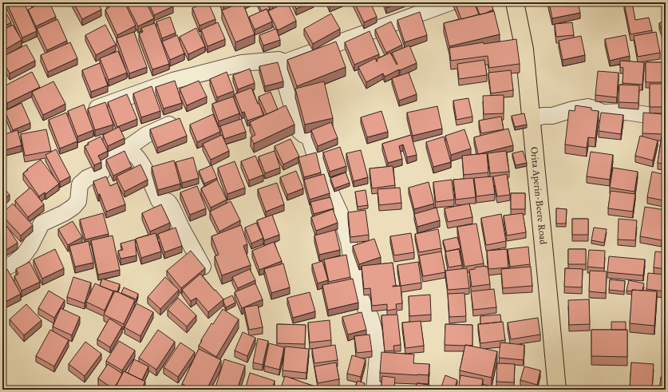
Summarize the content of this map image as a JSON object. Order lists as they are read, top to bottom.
{
  "streets": {
    "main road": ["Orita Aperin-Beere Road"]
  }
}
